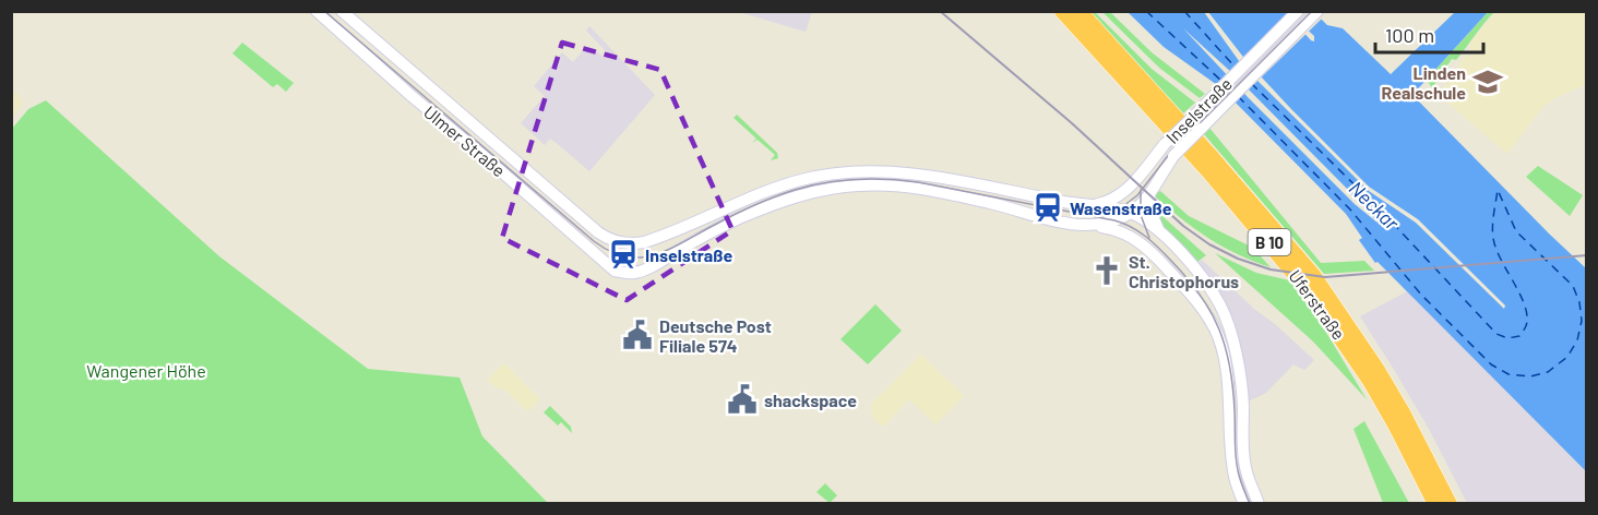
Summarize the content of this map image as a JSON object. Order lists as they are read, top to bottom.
{
  "streets": {
    "highway": ["B 10", "Uferstraße"],
    "street": ["Inselstraße", "Ulmer Straße"]
  },
  "crossings": [
    ["Inselstraße", "Ulmer Straße"]
  ],
  "water": ["Neckar"],
  "parks": ["Wangener Höhe"],
  "places": {
    "school or university": ["Linden Realschule"],
    "station": ["Wasenstraße", "Inselstraße"],
    "church": ["St. Christophorus"],
    "public building": ["Deutsche Post Filiale 574", "shackspace"]
  },
  "scale_bar": "100 m"
}
